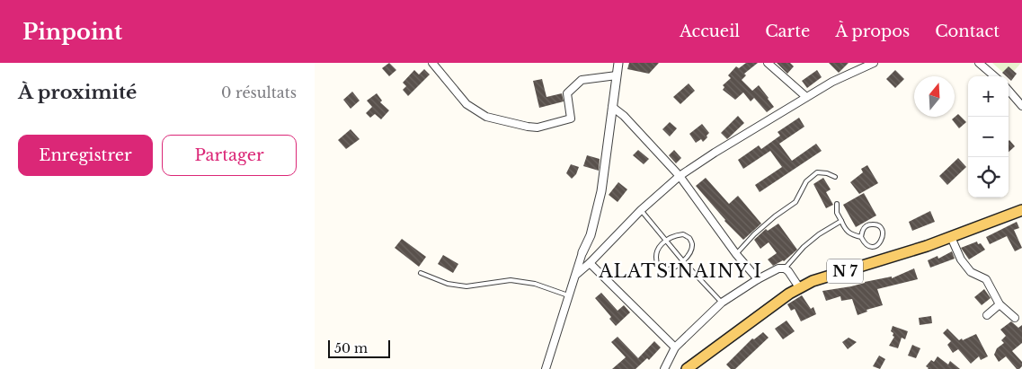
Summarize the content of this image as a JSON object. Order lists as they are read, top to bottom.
{
  "streets": {
    "main road": ["N 7"]
  },
  "districts": ["ALATSINAINY I"],
  "scale_bar": "50 m",
  "north": "top",
  "page": {
    "header": "Pinpoint",
    "nav": [
      "Accueil",
      "Carte",
      "À propos",
      "Contact"
    ],
    "heading": ["À proximité", "0 résultats"],
    "map_buttons": ["+", "−"],
    "buttons": ["Enregistrer", "Partager"],
    "scale": "50 m"
  }
}
